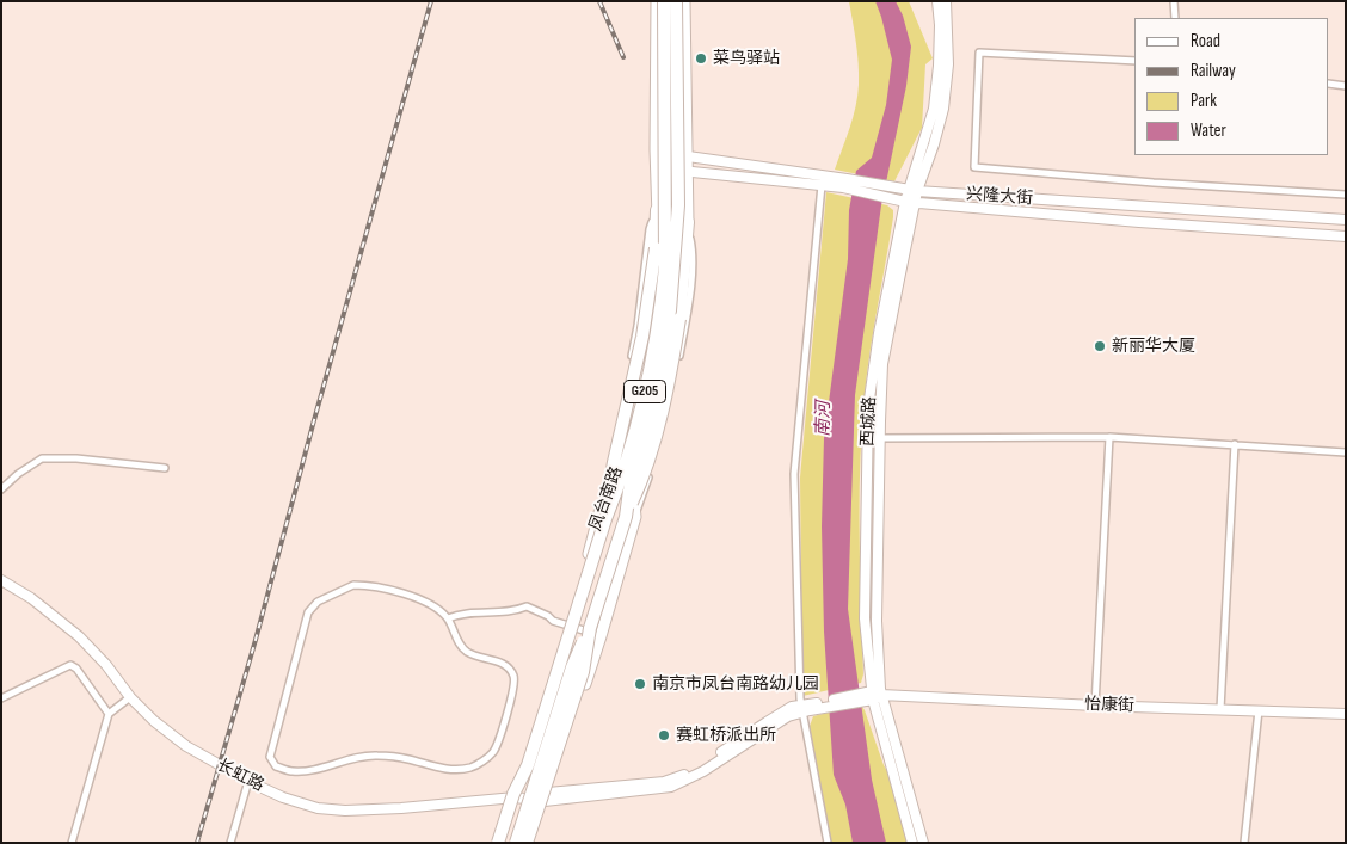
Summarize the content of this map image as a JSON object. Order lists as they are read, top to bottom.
{
  "streets": {
    "highway": ["G205", "凤台南路"],
    "main road": [
      "兴隆大街",
      "西城路",
      "怡康街",
      "长虹路"
    ]
  },
  "crossings": [
    ["兴隆大街", "西城路"],
    ["兴隆大街", "凤台南路"],
    ["西城路", "怡康街"],
    ["凤台南路", "长虹路"],
    ["怡康街", "长虹路"]
  ],
  "water": ["南河"],
  "places": [
    "菜鸟驿站",
    "新丽华大厦",
    "南京市凤台南路幼儿园",
    "赛虹桥派出所"
  ],
  "legend": [
    "Road",
    "Railway",
    "Park",
    "Water"
  ]
}
